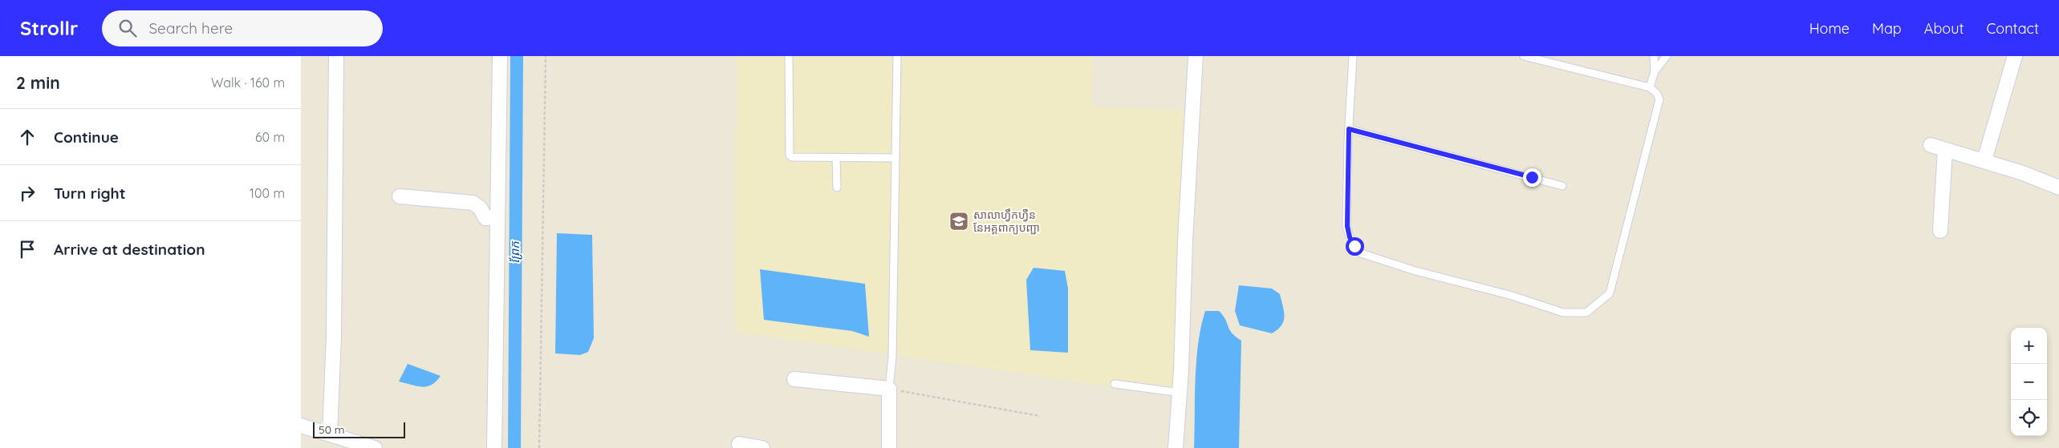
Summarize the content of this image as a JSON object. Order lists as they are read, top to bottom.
{
  "water": ["ព្រែក"],
  "places": {
    "school or university": ["សាលាហ្វឹកហ្វឺន នែអគ្គពាក្យបញ្ជា"]
  },
  "scale_bar": "50 m",
  "page": {
    "header": "Strollr",
    "search": "Search here",
    "nav": [
      "Home",
      "Map",
      "About",
      "Contact"
    ],
    "heading": ["2 min", "Walk · 160 m"],
    "list": [
      ["Continue", "60 m"],
      ["Turn right", "100 m"],
      "Arrive at destination"
    ],
    "map_buttons": ["+", "−"],
    "scale": "50 m"
  }
}
